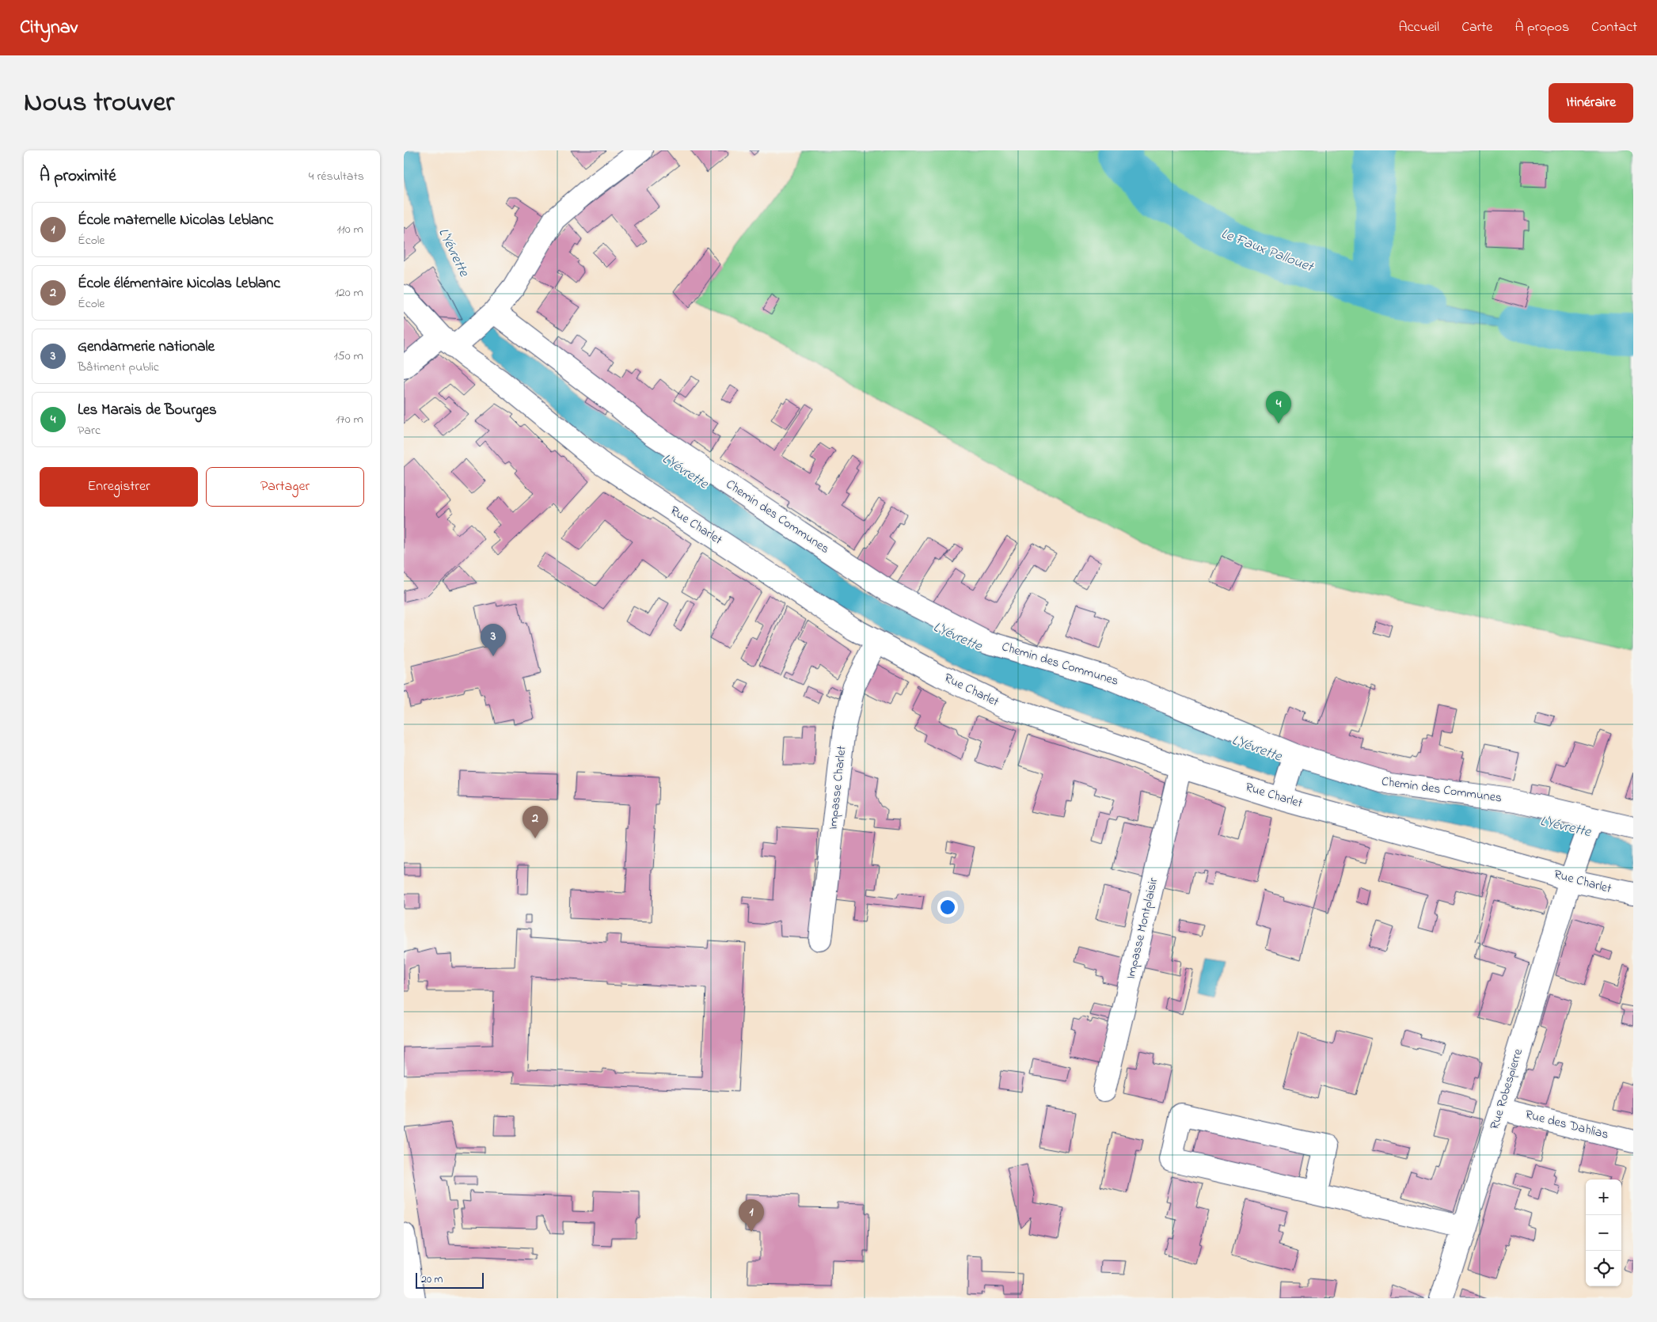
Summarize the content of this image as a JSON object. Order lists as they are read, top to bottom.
{
  "streets": {
    "street": [
      "Chemin des Communes",
      "Rue Charlet",
      "Impasse Charlet",
      "Impasse Montplaisir",
      "Rue Robespierre",
      "Rue des Dahlias"
    ]
  },
  "crossings": [
    ["Chemin des Communes", "Rue Robespierre"],
    ["Rue Charlet", "Impasse Charlet"],
    ["Rue Charlet", "Impasse Montplaisir"],
    ["Rue Charlet", "Rue Robespierre"],
    ["Rue Robespierre", "Rue des Dahlias"]
  ],
  "water": ["Le Faux Pallouet", "L'Yévrette"],
  "scale_bar": "20 m",
  "page": {
    "header": "Citynav",
    "nav": [
      "Accueil",
      "Carte",
      "À propos",
      "Contact"
    ],
    "title": "Nous trouver",
    "buttons": [
      "Itinéraire",
      ["Enregistrer", "Partager"]
    ],
    "heading": ["À proximité", "4 résultats"],
    "list": [
      {
        "mark": "1",
        "name": "École maternelle Nicolas Leblanc",
        "note": "École",
        "value": "110 m"
      },
      {
        "mark": "2",
        "name": "École élémentaire Nicolas Leblanc",
        "note": "École",
        "value": "120 m"
      },
      {
        "mark": "3",
        "name": "Gendarmerie nationale",
        "note": "Bâtiment public",
        "value": "150 m"
      },
      {
        "mark": "4",
        "name": "Les Marais de Bourges",
        "note": "Parc",
        "value": "170 m"
      }
    ],
    "pins": [
      "4",
      "3",
      "2",
      "1"
    ],
    "map_buttons": ["+", "−"],
    "scale": "20 m"
  }
}
